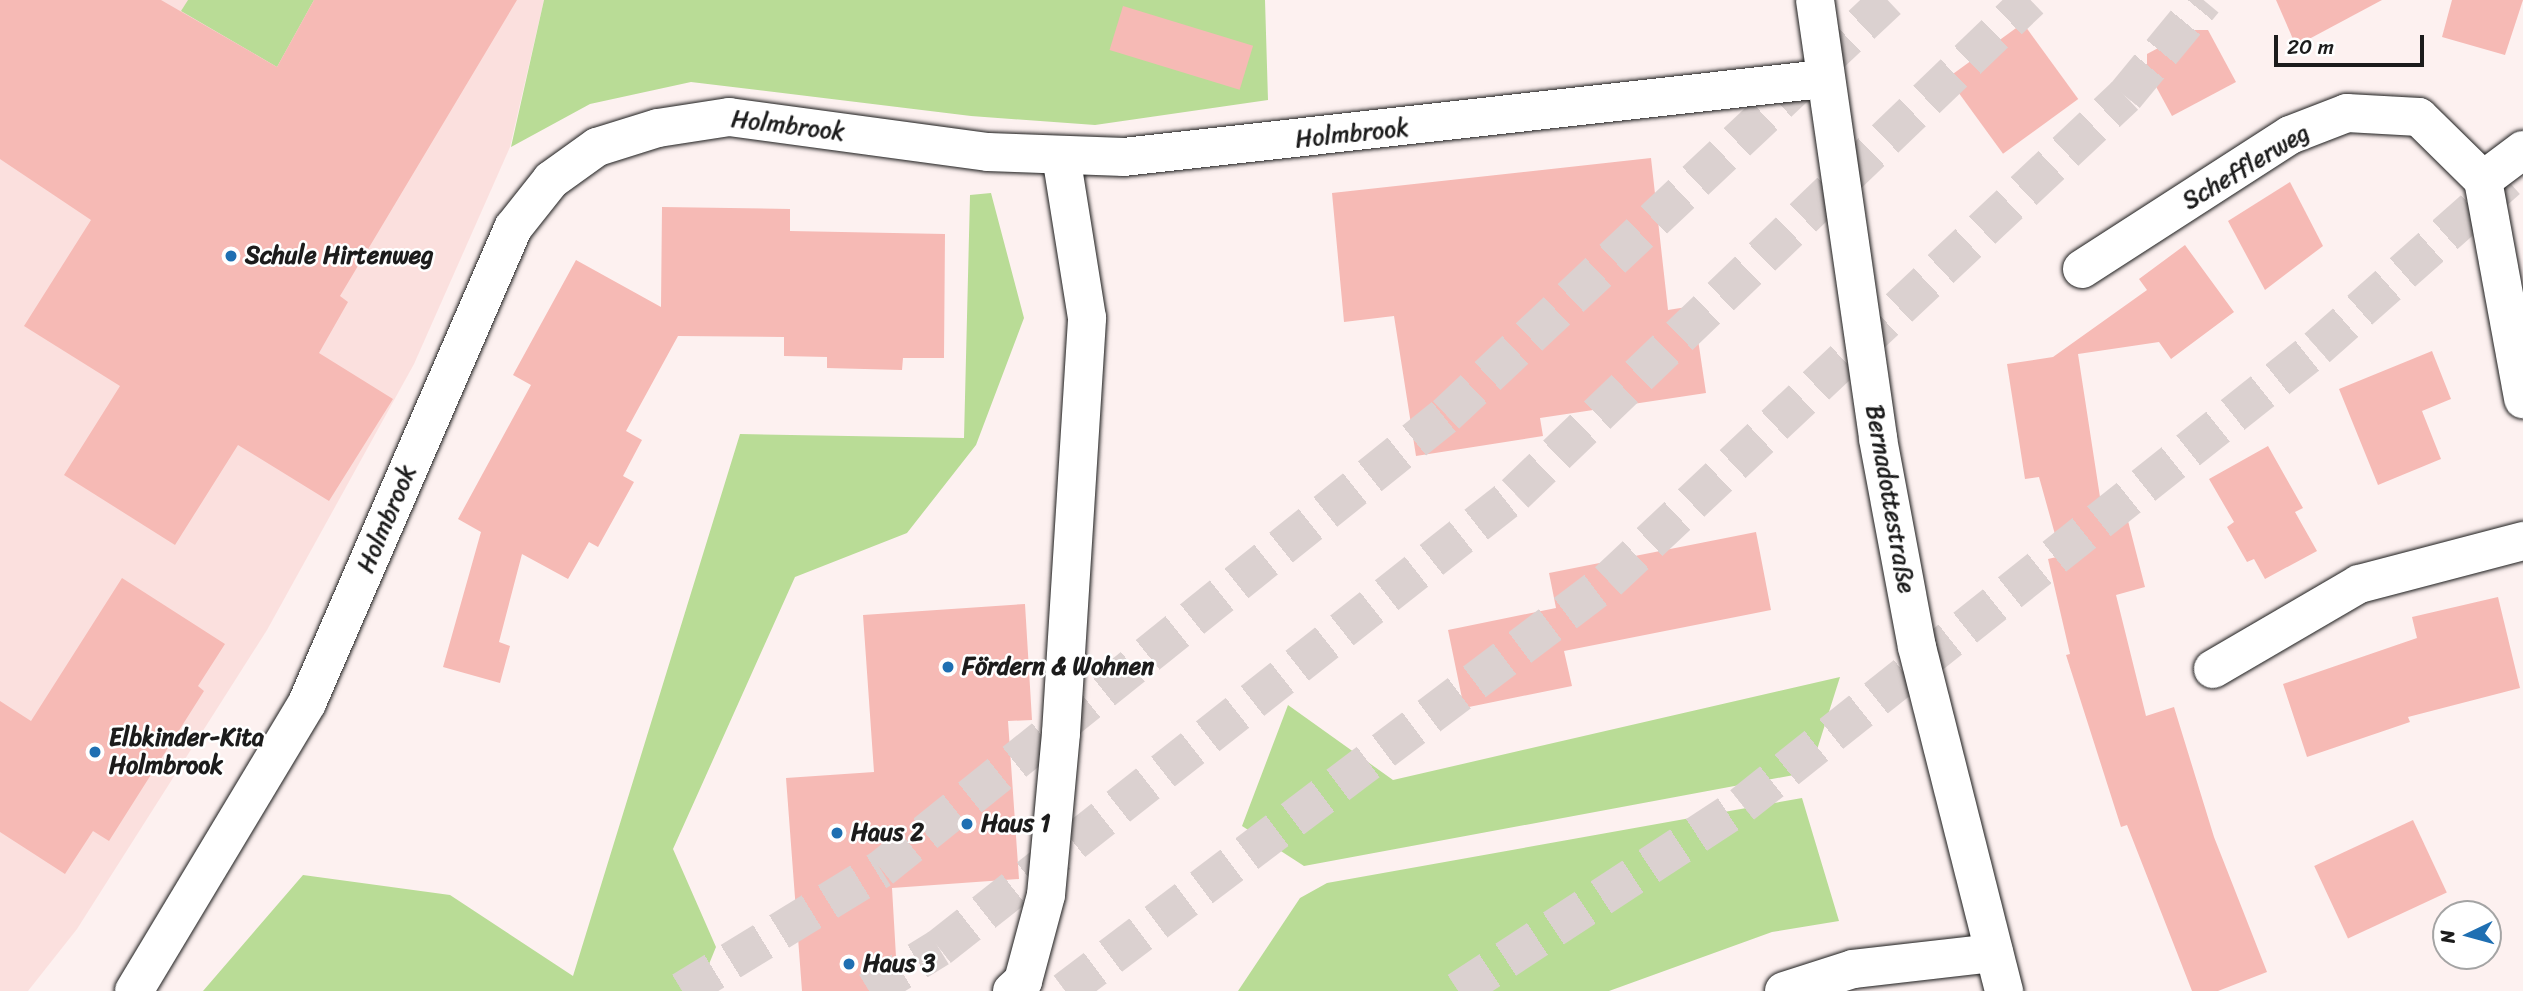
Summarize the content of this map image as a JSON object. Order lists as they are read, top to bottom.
{
  "streets": {
    "street": ["Holmbrook", "Schefflerweg", "Bernadottestraße"]
  },
  "crossings": [
    ["Holmbrook", "Bernadottestraße"]
  ],
  "places": [
    "Schule Hirtenweg",
    "Fördern & Wohnen",
    "Elbkinder-Kita Holmbrook",
    "Haus 1",
    "Haus 2",
    "Haus 3"
  ],
  "scale_bar": "20 m",
  "north": "left"
}
